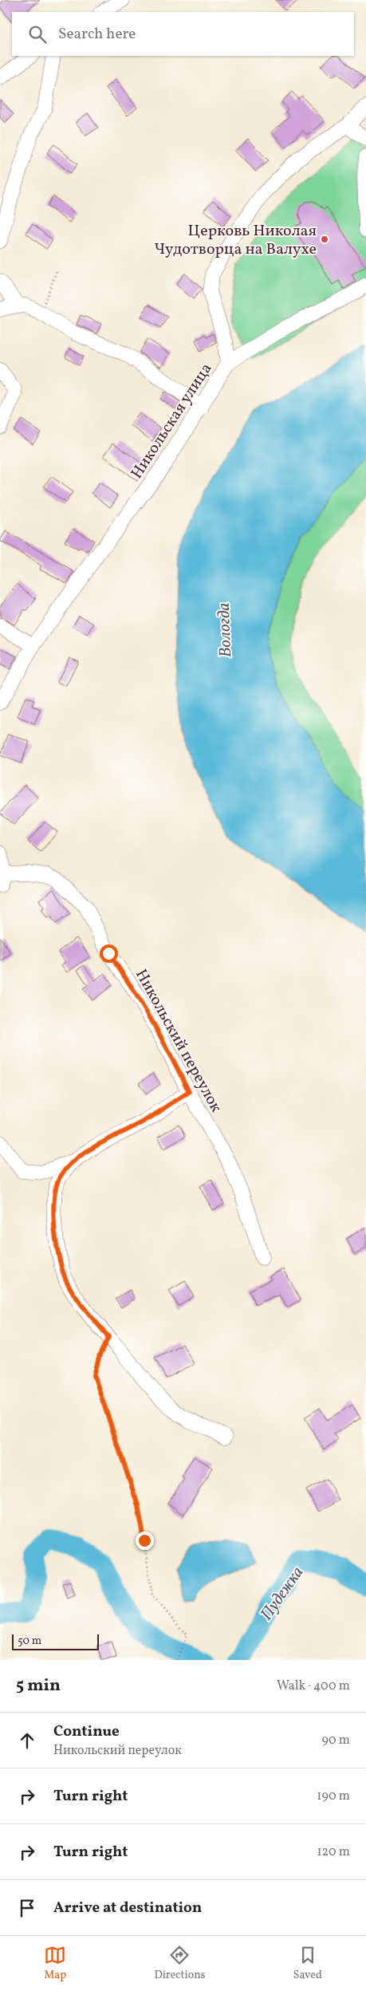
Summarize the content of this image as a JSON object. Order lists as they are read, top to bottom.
{
  "streets": {
    "street": ["Никольская улица", "Никольский переулок"]
  },
  "water": ["Вологда", "Пудежка"],
  "places": ["Церковь Николая Чудотворца на Валухе"],
  "scale_bar": "50 m",
  "page": {
    "search": "Search here",
    "scale": "50 m",
    "heading": ["5 min", "Walk · 400 m"],
    "list": [
      ["Continue", "Никольский переулок", "90 m"],
      ["Turn right", "190 m"],
      ["Turn right", "120 m"],
      "Arrive at destination"
    ],
    "nav": ["Map", "Directions", "Saved"]
  }
}
